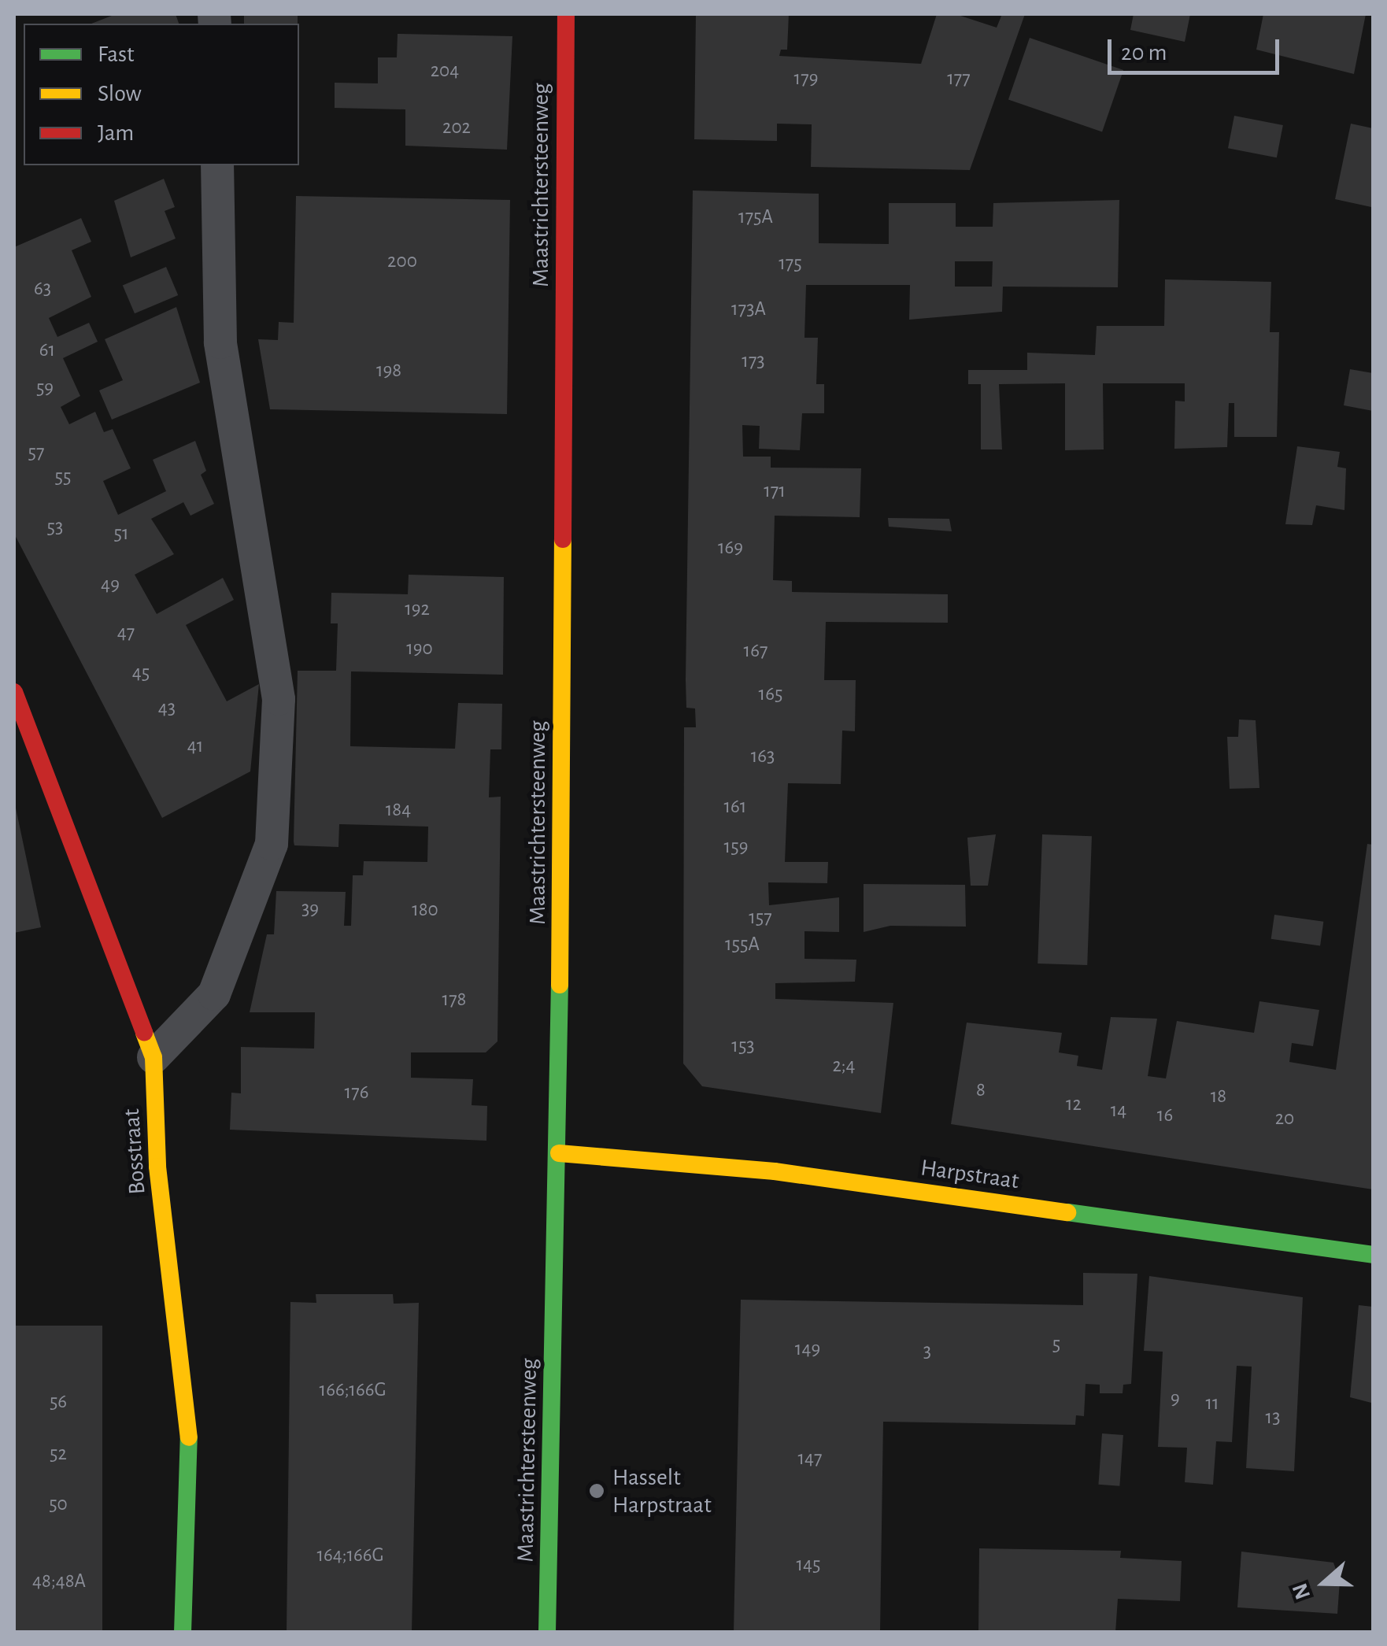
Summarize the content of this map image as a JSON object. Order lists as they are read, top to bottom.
{
  "streets": {
    "street": ["Maastrichtersteenweg", "Bosstraat", "Harpstraat"]
  },
  "crossings": [
    ["Maastrichtersteenweg", "Harpstraat"]
  ],
  "places": ["Hasselt Harpstraat"],
  "house_numbers": [
    "204",
    "179",
    "177",
    "202",
    "175A",
    "200",
    "175",
    "63",
    "173A",
    "61",
    "173",
    "198",
    "59",
    "57",
    "55",
    "171",
    "53",
    "51",
    "169",
    "49",
    "192",
    "47",
    "190",
    "167",
    "45",
    "165",
    "43",
    "41",
    "163",
    "161",
    "184",
    "159",
    "39",
    "180",
    "157",
    "155A",
    "178",
    "153",
    "2;4",
    "8",
    "176",
    "18",
    "12",
    "14",
    "16",
    "20",
    "5",
    "149",
    "3",
    "166;166G",
    "9",
    "56",
    "11",
    "13",
    "52",
    "147",
    "50",
    "164;166G",
    "145",
    "48;48A"
  ],
  "legend": ["Fast", "Slow", "Jam"],
  "scale_bar": "20 m",
  "north": "left"
}
